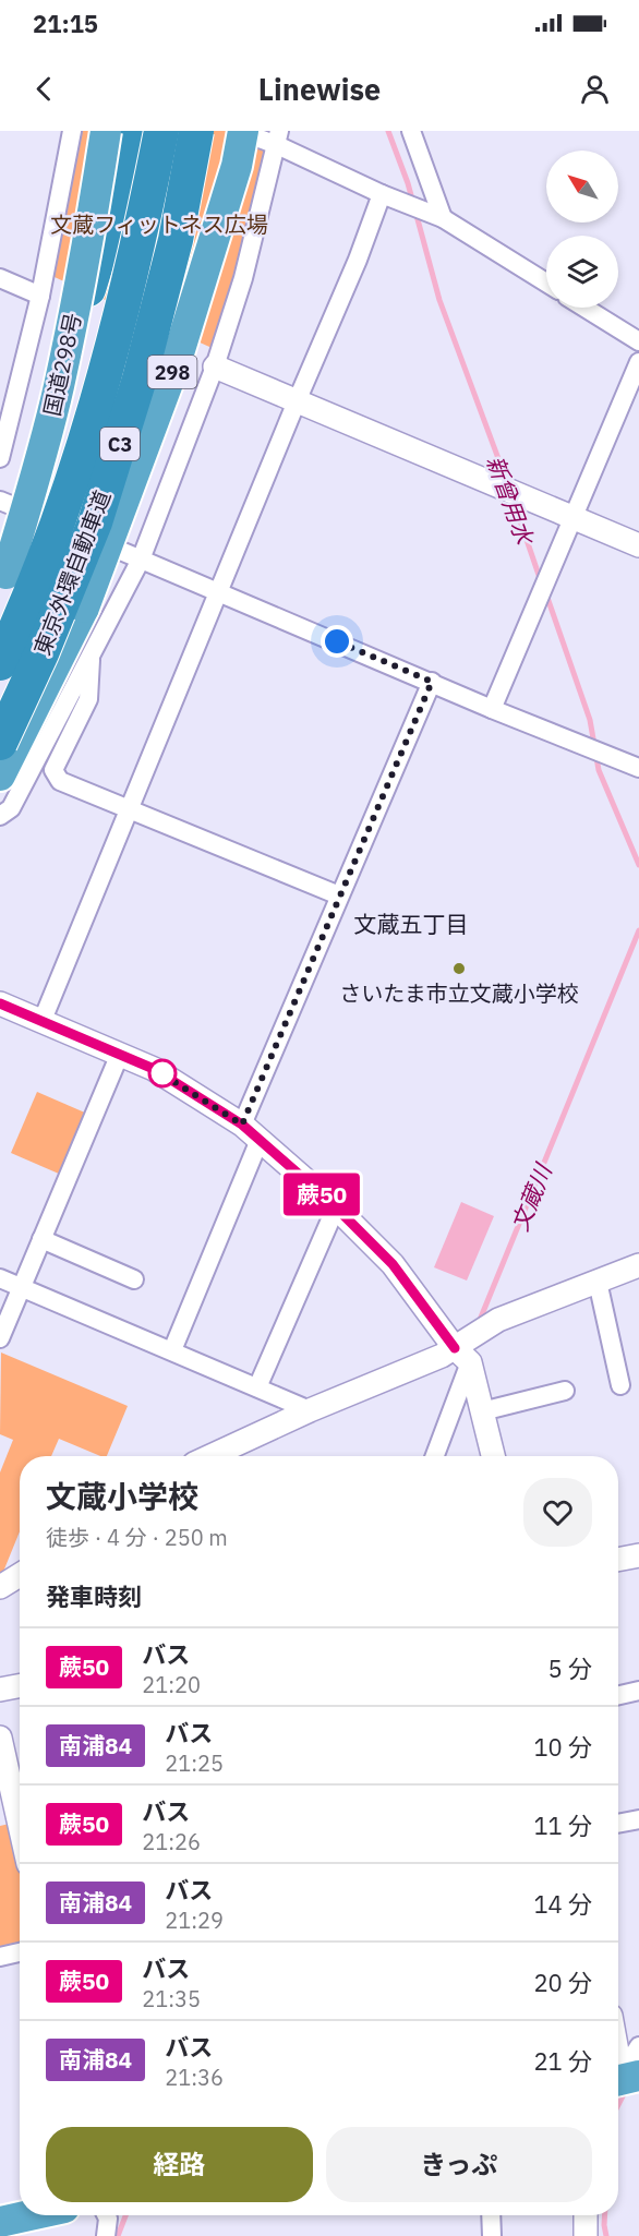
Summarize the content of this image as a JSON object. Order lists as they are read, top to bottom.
{
  "streets": {
    "highway": [
      "国道298号",
      "298",
      "C3",
      "東京外環自動車道"
    ]
  },
  "districts": ["文蔵五丁目"],
  "water": ["新曾用水", "文蔵川"],
  "parks": ["文蔵フィットネス広場"],
  "places": ["さいたま市立文蔵小学校"],
  "lines": ["bus line 蕨50"],
  "north": "top left",
  "page": {
    "status": "21:15",
    "header": "Linewise",
    "on_map": "蕨50",
    "heading": [
      ["文蔵小学校", "徒歩 · 4 分 · 250 m"],
      "発車時刻"
    ],
    "list": [
      {
        "mark": "蕨50",
        "name": "バス",
        "note": "21:20",
        "value": "5 分"
      },
      {
        "mark": "南浦84",
        "name": "バス",
        "note": "21:25",
        "value": "10 分"
      },
      {
        "mark": "蕨50",
        "name": "バス",
        "note": "21:26",
        "value": "11 分"
      },
      {
        "mark": "南浦84",
        "name": "バス",
        "note": "21:29",
        "value": "14 分"
      },
      {
        "mark": "蕨50",
        "name": "バス",
        "note": "21:35",
        "value": "20 分"
      },
      {
        "mark": "南浦84",
        "name": "バス",
        "note": "21:36",
        "value": "21 分"
      }
    ],
    "buttons": ["経路", "きっぷ"]
  }
}
